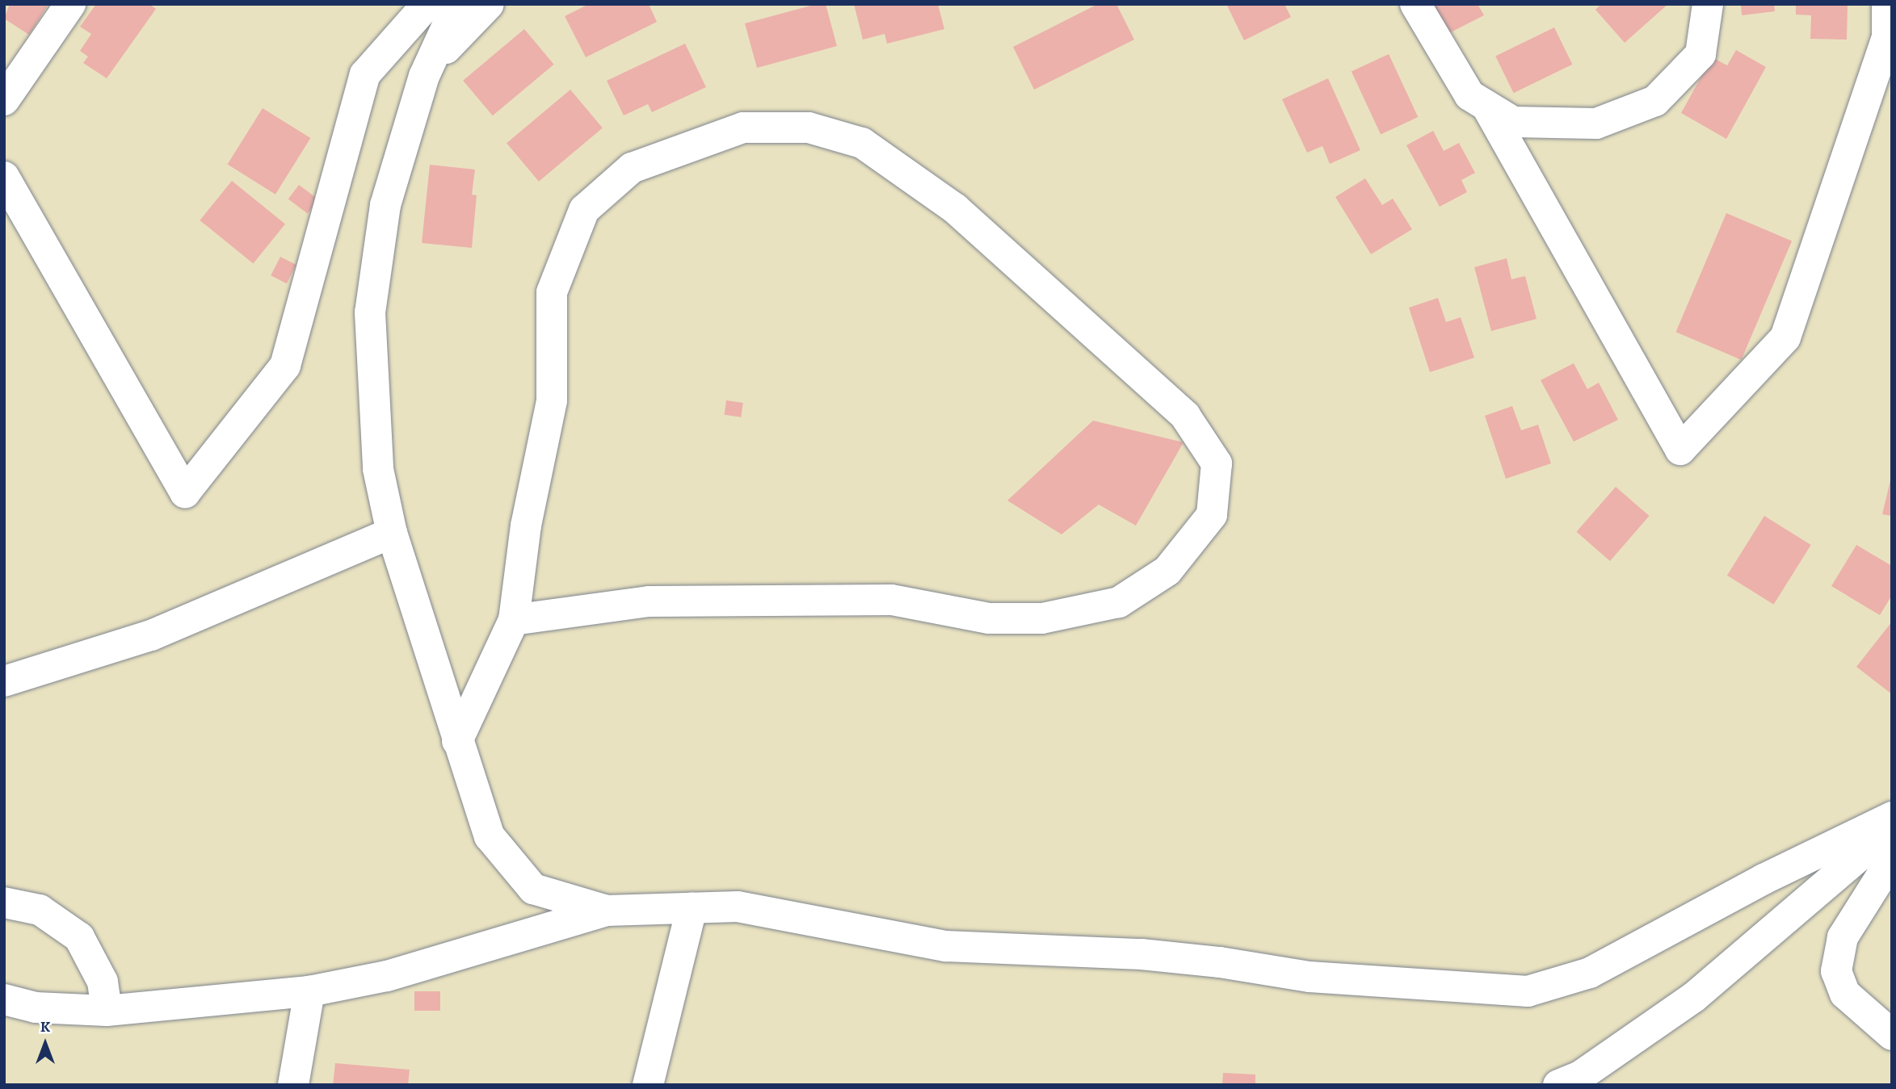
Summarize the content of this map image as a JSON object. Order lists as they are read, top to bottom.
{
  "north": "top"
}
